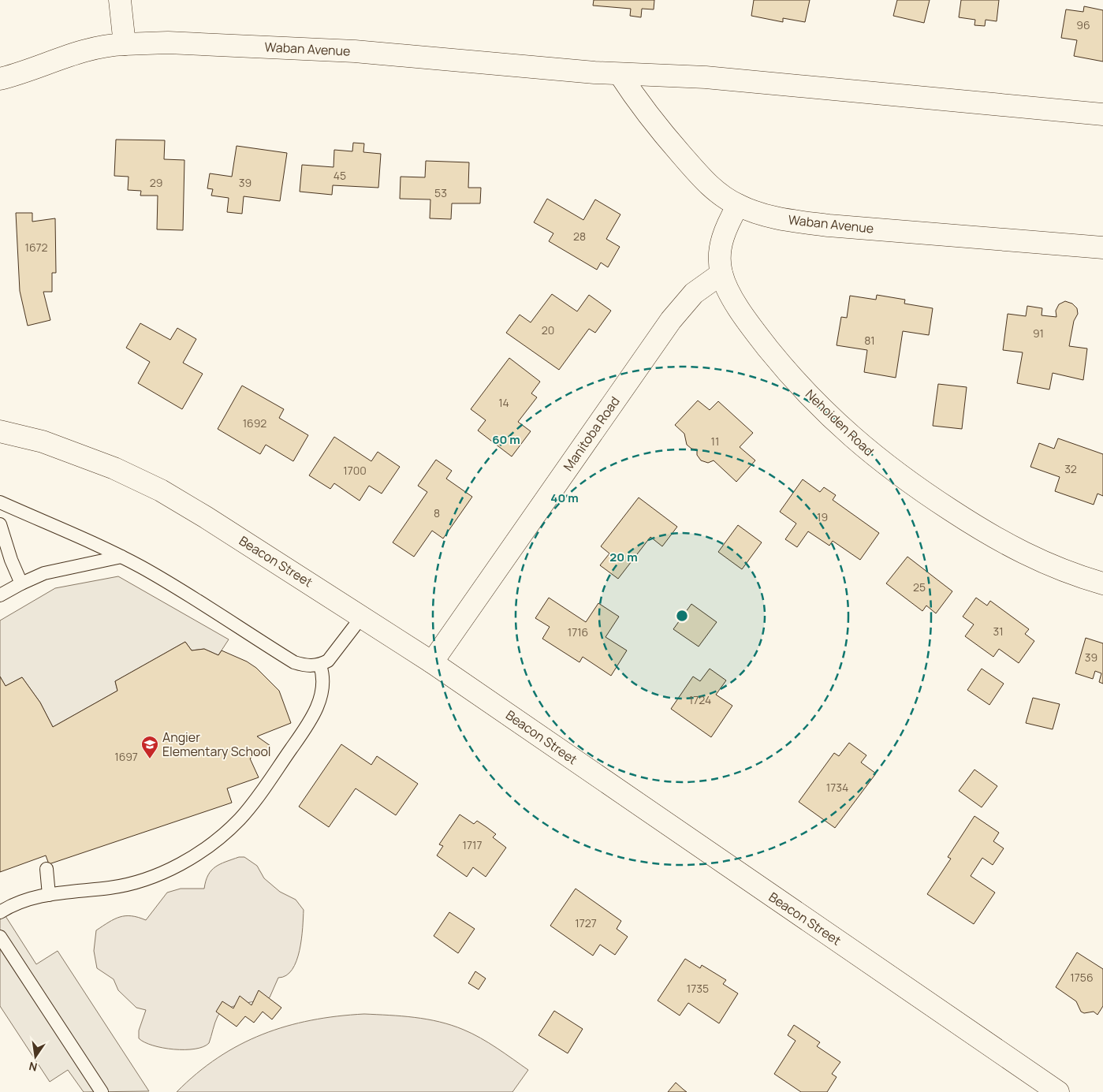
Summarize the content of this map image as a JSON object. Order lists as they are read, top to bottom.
{
  "streets": {
    "street": [
      "Waban Avenue",
      "Nehoiden Road",
      "Manitoba Road",
      "Beacon Street"
    ]
  },
  "crossings": [
    ["Waban Avenue", "Nehoiden Road"],
    ["Nehoiden Road", "Manitoba Road"],
    ["Manitoba Road", "Beacon Street"]
  ],
  "places": {
    "school or university": ["Angier Elementary School"]
  },
  "house_numbers": [
    "96",
    "45",
    "29",
    "39",
    "53",
    "28",
    "1672",
    "20",
    "91",
    "81",
    "14",
    "1692",
    "11",
    "32",
    "1700",
    "8",
    "19",
    "25",
    "31",
    "1716",
    "39",
    "1724",
    "1697",
    "1734",
    "1717",
    "1727",
    "1756",
    "1735"
  ],
  "north": "bottom",
  "rings": ["60 m", "40 m", "20 m"]
}
